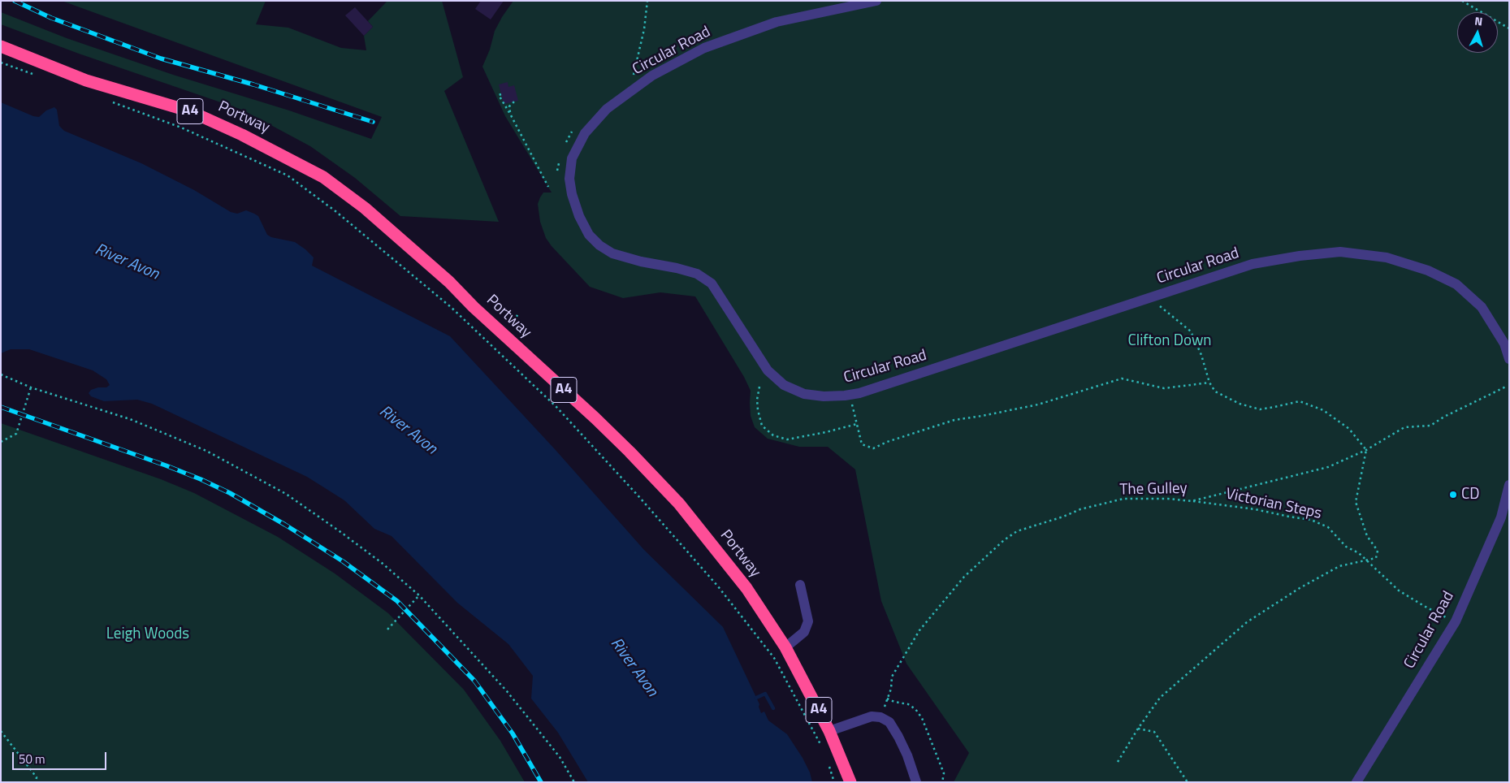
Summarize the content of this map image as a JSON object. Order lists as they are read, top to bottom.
{
  "streets": {
    "highway": ["A4", "Portway"],
    "street": ["Circular Road"],
    "path": ["The Gulley", "Victorian Steps"]
  },
  "crossings": [
    ["Circular Road", "Victorian Steps"],
    ["The Gulley", "Victorian Steps"]
  ],
  "water": ["River Avon"],
  "parks": ["Clifton Down", "Leigh Woods"],
  "places": ["CD"],
  "scale_bar": "50 m",
  "north": "top"
}
